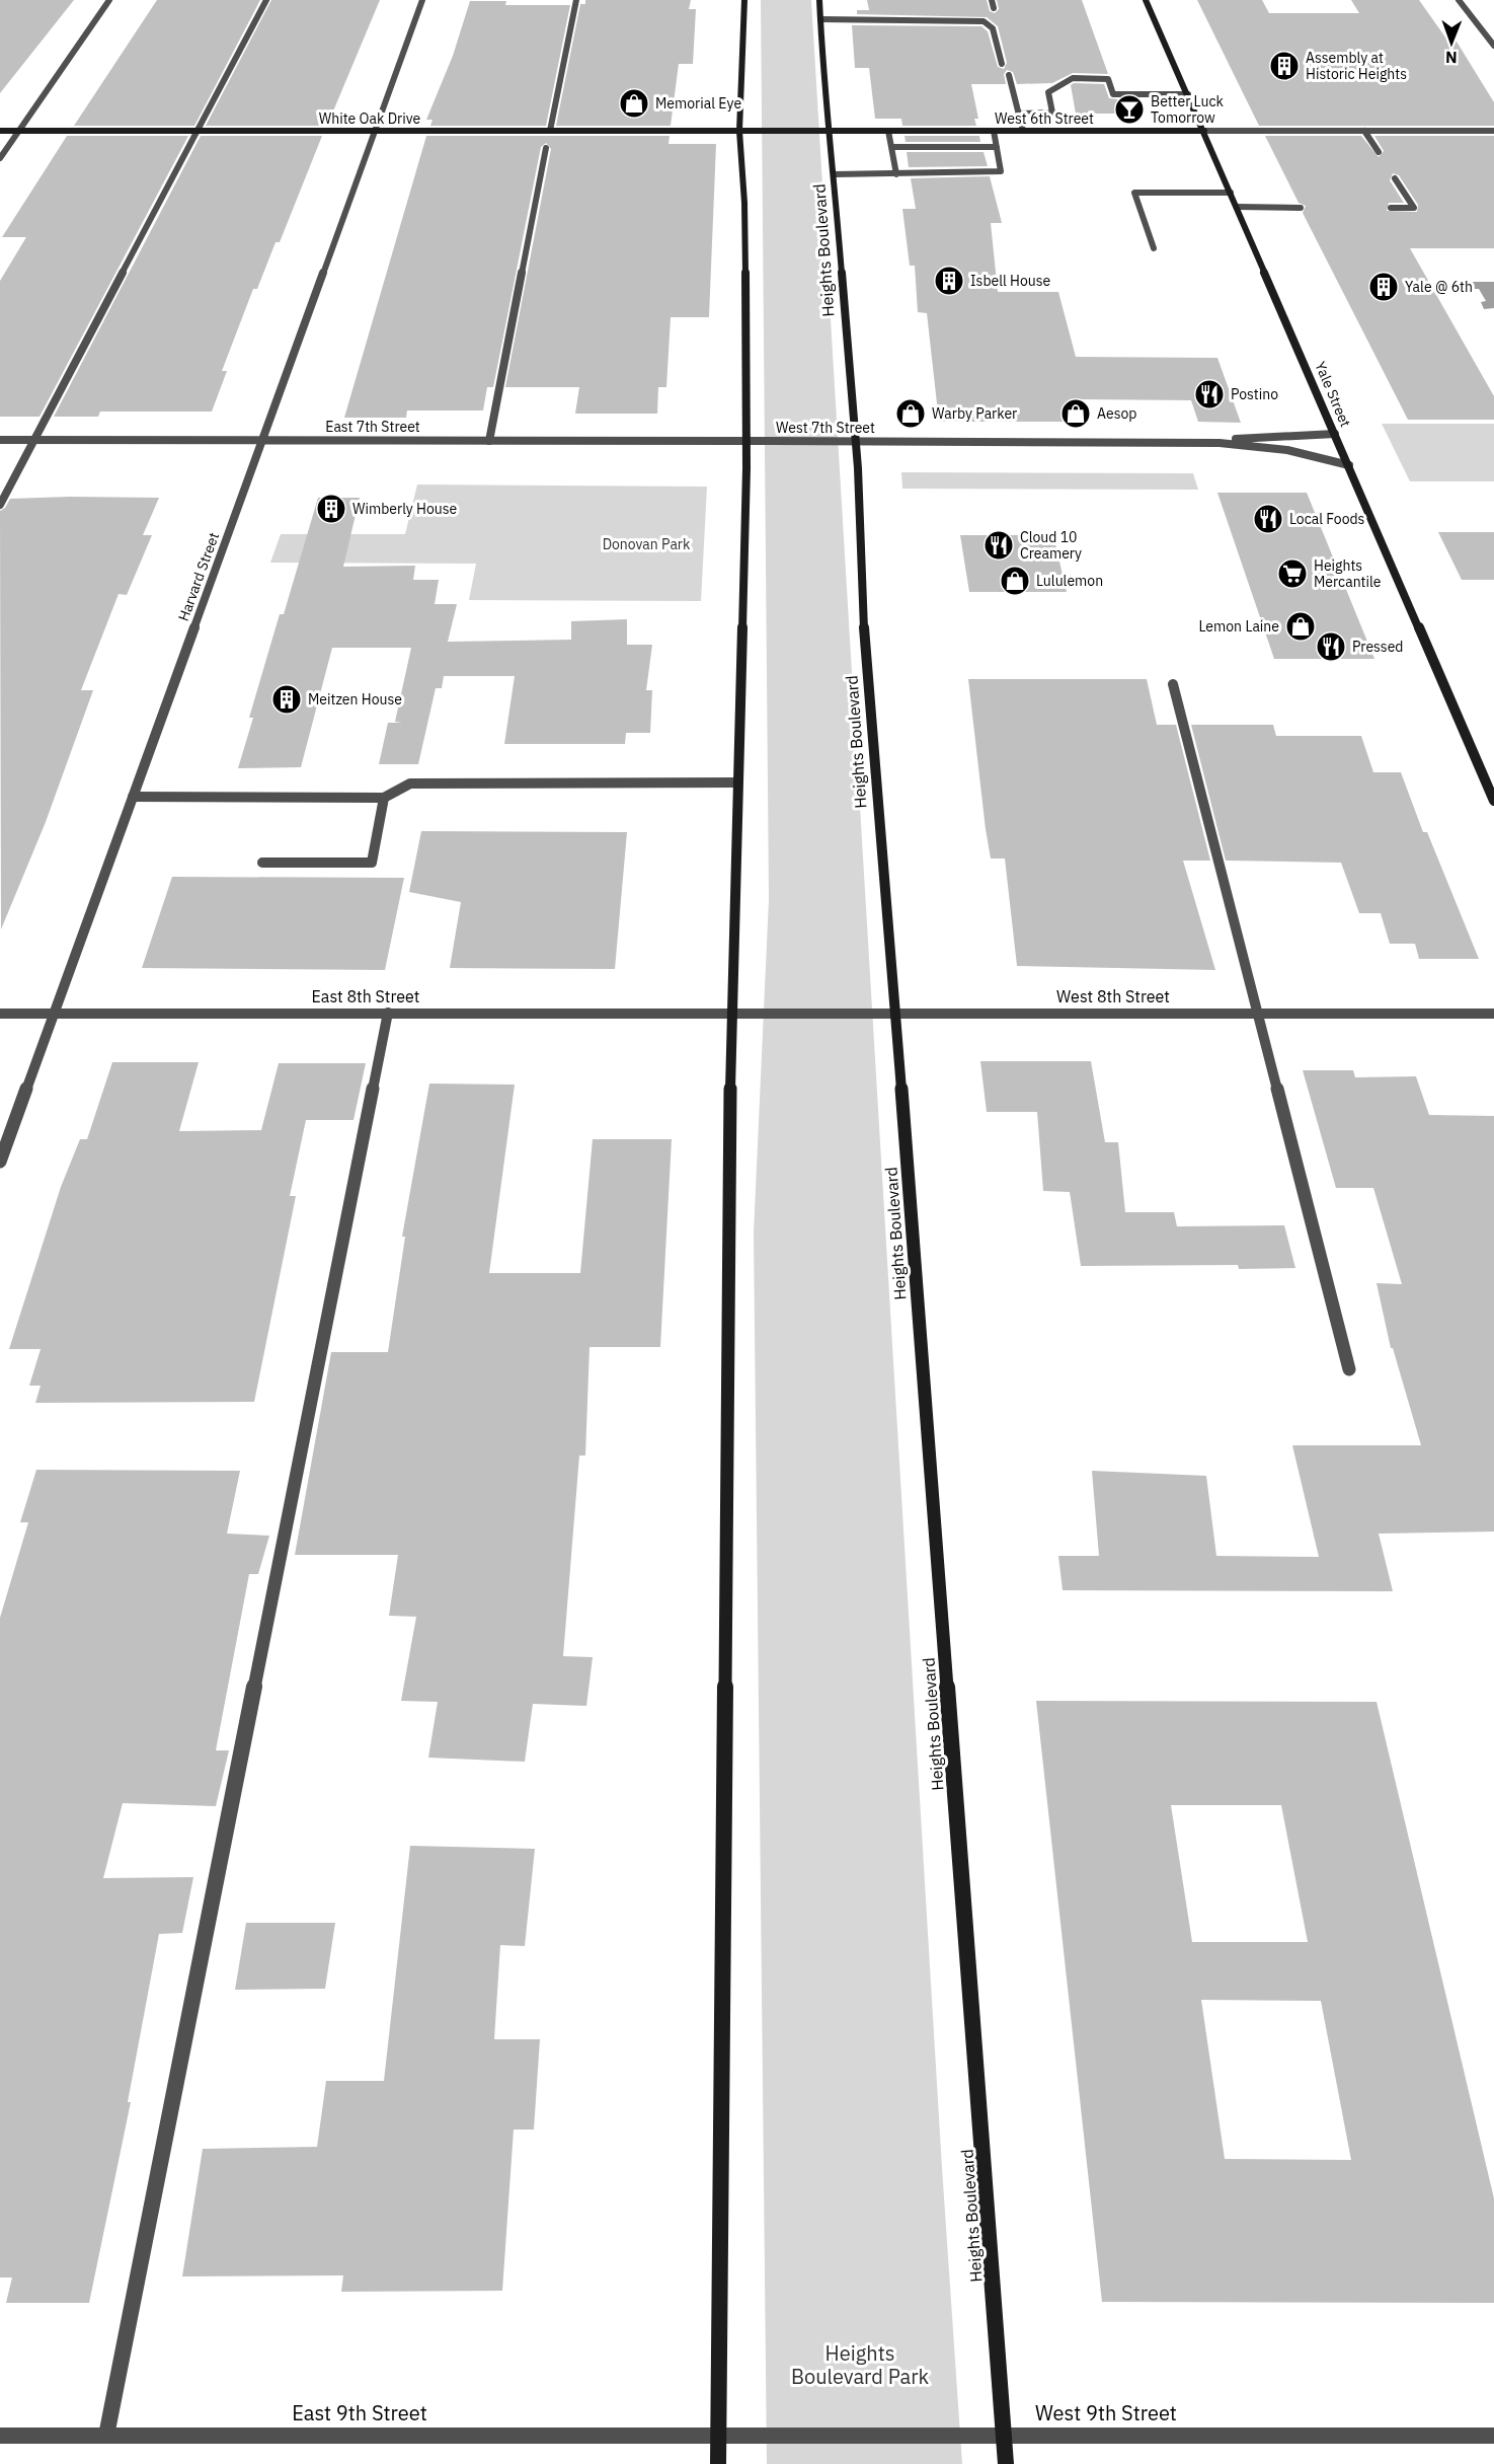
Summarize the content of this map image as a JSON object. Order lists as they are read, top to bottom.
{
  "streets": {
    "main road": [
      "White Oak Drive",
      "West 6th Street",
      "Heights Boulevard",
      "Yale Street"
    ],
    "street": [
      "East 7th Street",
      "West 7th Street",
      "Harvard Street",
      "East 8th Street",
      "West 8th Street",
      "East 9th Street",
      "West 9th Street"
    ]
  },
  "crossings": [
    ["White Oak Drive", "West 6th Street"],
    ["White Oak Drive", "Harvard Street"],
    ["West 6th Street", "Heights Boulevard"],
    ["West 6th Street", "Yale Street"],
    ["Heights Boulevard", "West 7th Street"],
    ["Heights Boulevard", "West 8th Street"],
    ["Heights Boulevard", "West 9th Street"],
    ["Yale Street", "West 7th Street"],
    ["East 7th Street", "West 7th Street"],
    ["East 7th Street", "Harvard Street"],
    ["Harvard Street", "East 8th Street"],
    ["East 8th Street", "West 8th Street"],
    ["East 9th Street", "West 9th Street"]
  ],
  "parks": ["Donovan Park", "Heights Boulevard Park"],
  "places": {
    "building": [
      "Assembly at Historic Heights",
      "Isbell House",
      "Yale @ 6th",
      "Wimberly House",
      "Meitzen House"
    ],
    "shop": [
      "Memorial Eye",
      "Warby Parker",
      "Aesop",
      "Lululemon",
      "Lemon Laine"
    ],
    "bar": ["Better Luck Tomorrow"],
    "restaurant": [
      "Postino",
      "Local Foods",
      "Cloud 10 Creamery",
      "Pressed"
    ],
    "supermarket": ["Heights Mercantile"]
  },
  "north": "bottom"
}
